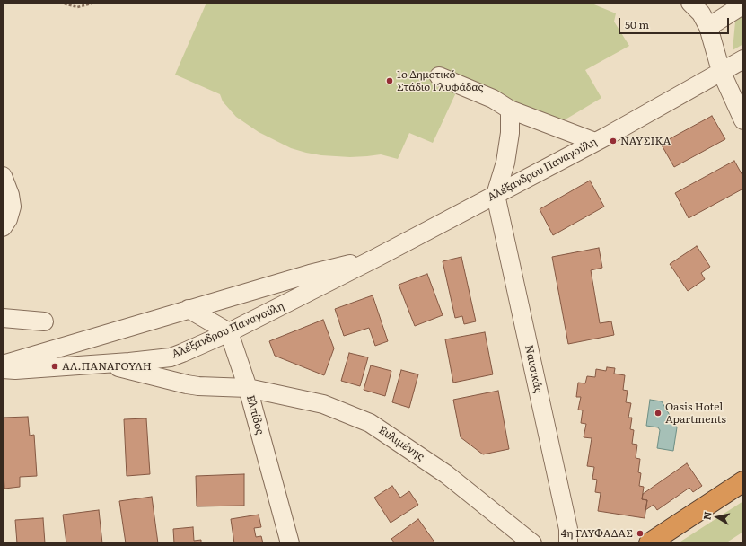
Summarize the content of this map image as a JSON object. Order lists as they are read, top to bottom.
{
  "streets": {
    "street": [
      "Αλέξανδρου Παναγούλη",
      "Ναυσικάς",
      "Ελπίδος",
      "Ευλιμένης"
    ]
  },
  "crossings": [
    ["Αλέξανδρου Παναγούλη", "Ναυσικάς"],
    ["Αλέξανδρου Παναγούλη", "Ελπίδος"],
    ["Αλέξανδρου Παναγούλη", "Ευλιμένης"],
    ["Ελπίδος", "Ευλιμένης"]
  ],
  "places": [
    "1ο Δημοτικό Στάδιο Γλυφάδας",
    "ΝΑΥΣΙΚΑ",
    "ΑΛ.ΠΑΝΑΓΟΥΛΗ",
    "Oasis Hotel Apartments",
    "4η ΓΛΥΦΑΔΑΣ"
  ],
  "scale_bar": "50 m",
  "north": "left"
}
